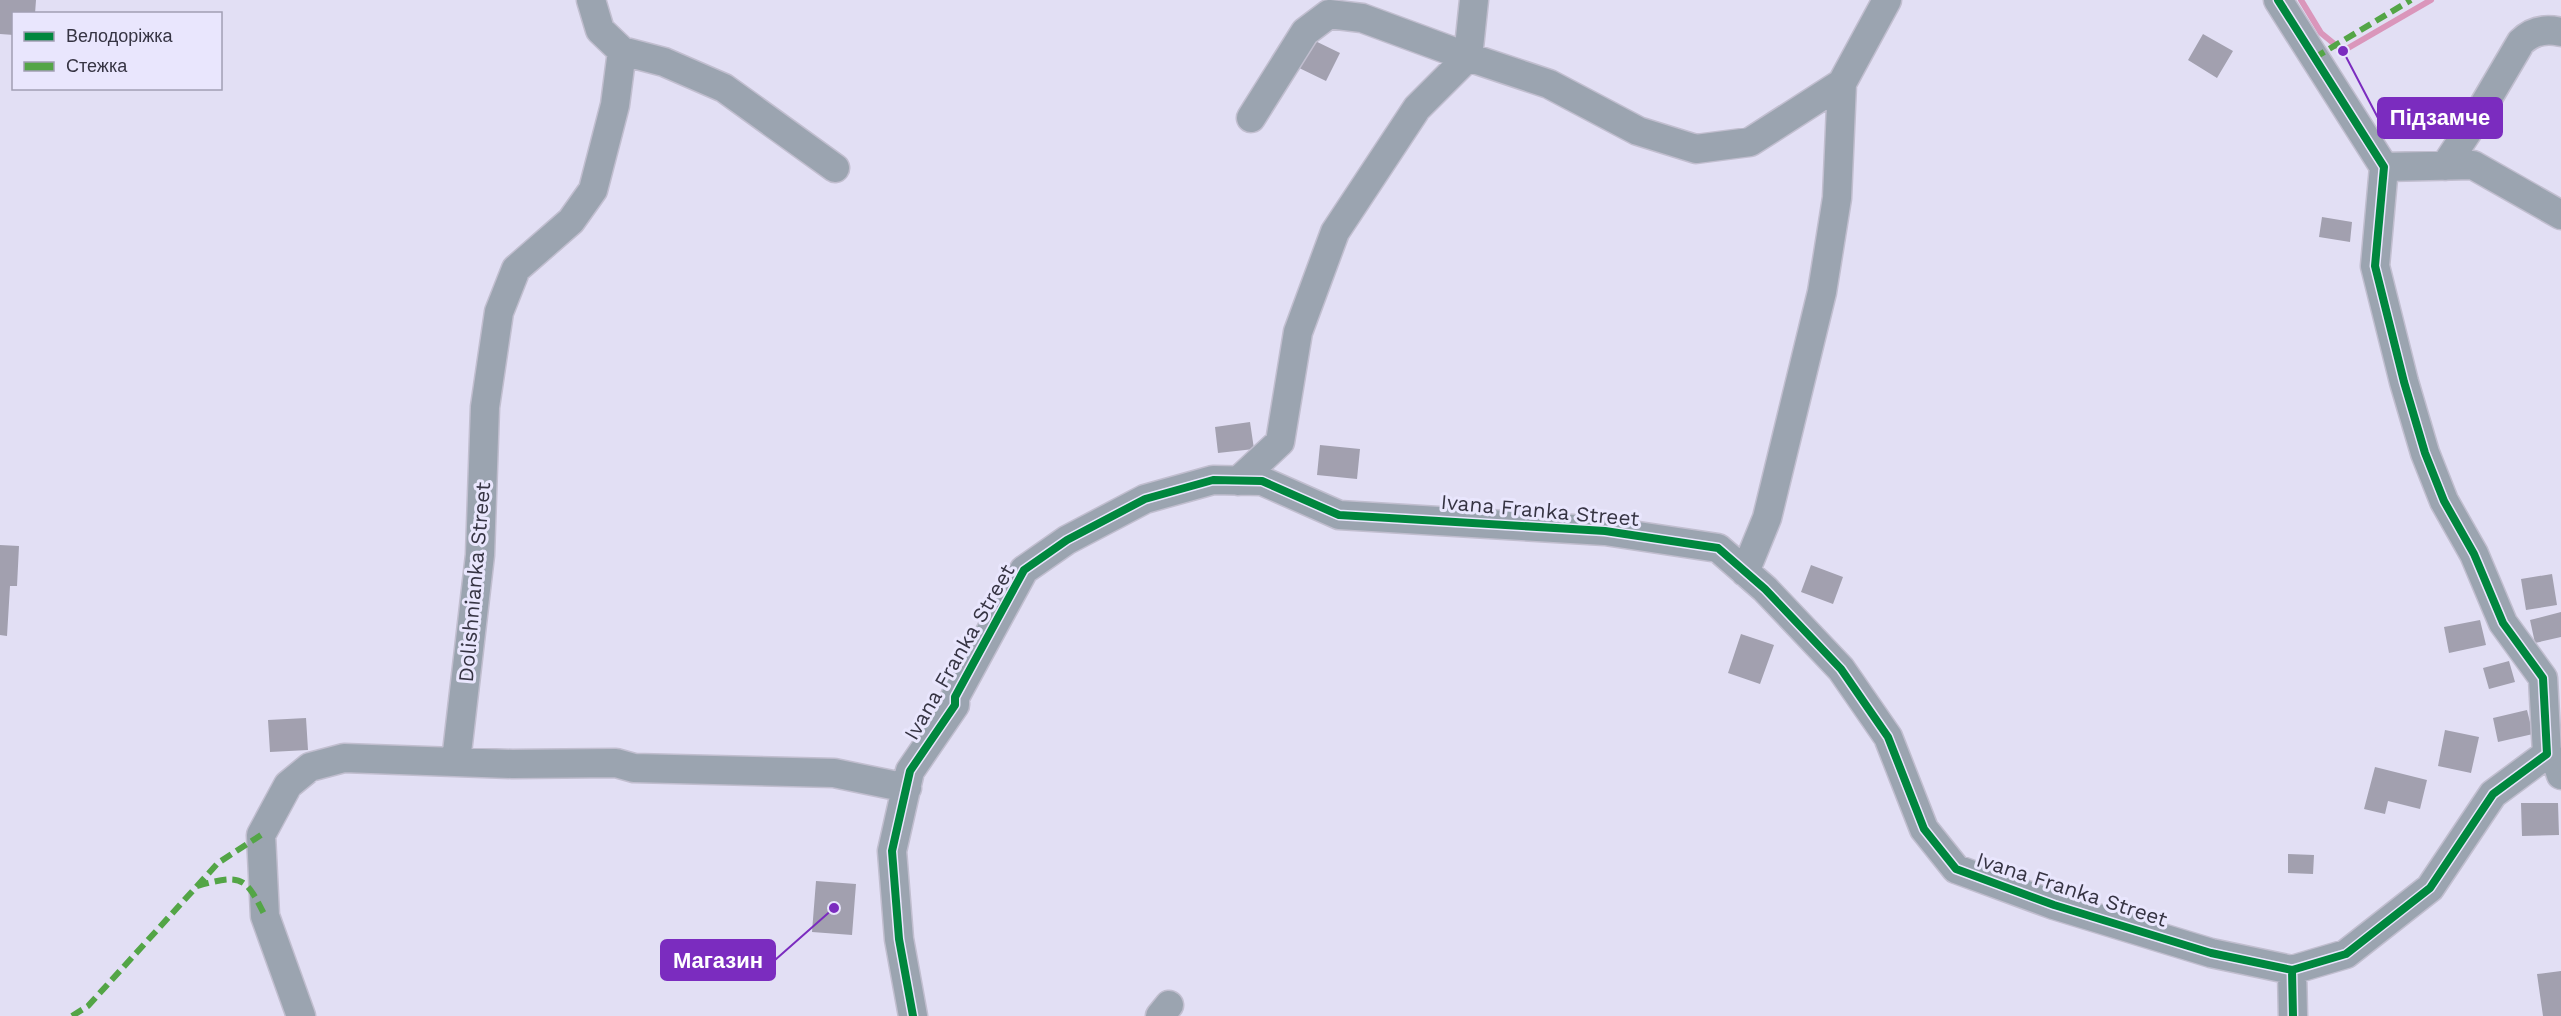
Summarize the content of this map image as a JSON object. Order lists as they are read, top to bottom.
{
  "streets": {
    "street": ["Ivana Franka Street", "Dolishnianka Street"]
  },
  "places": ["Підзамче", "Магазин"],
  "legend": ["Велодоріжка", "Стежка"]
}
